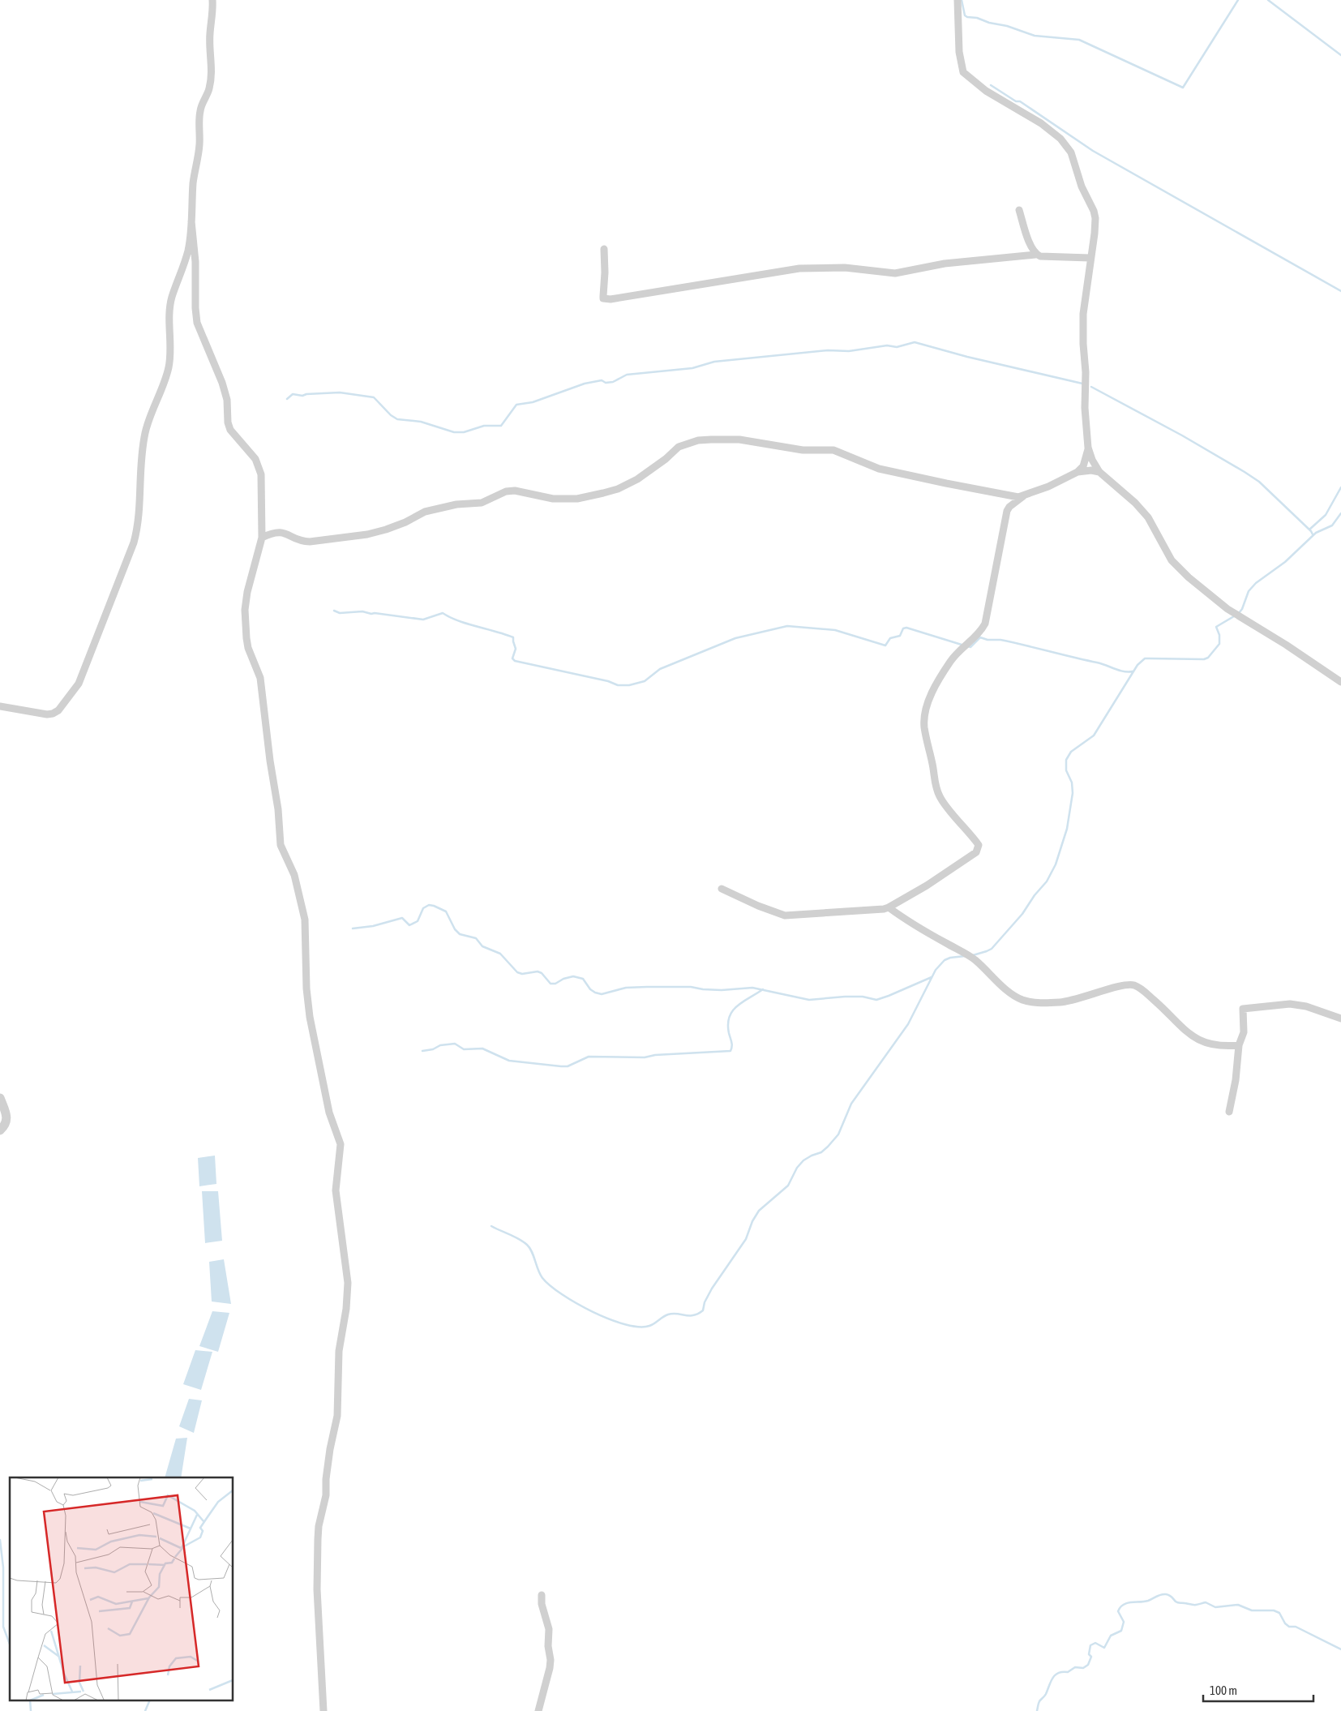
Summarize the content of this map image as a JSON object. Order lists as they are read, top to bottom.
{
  "scale_bar": "100 m"
}
